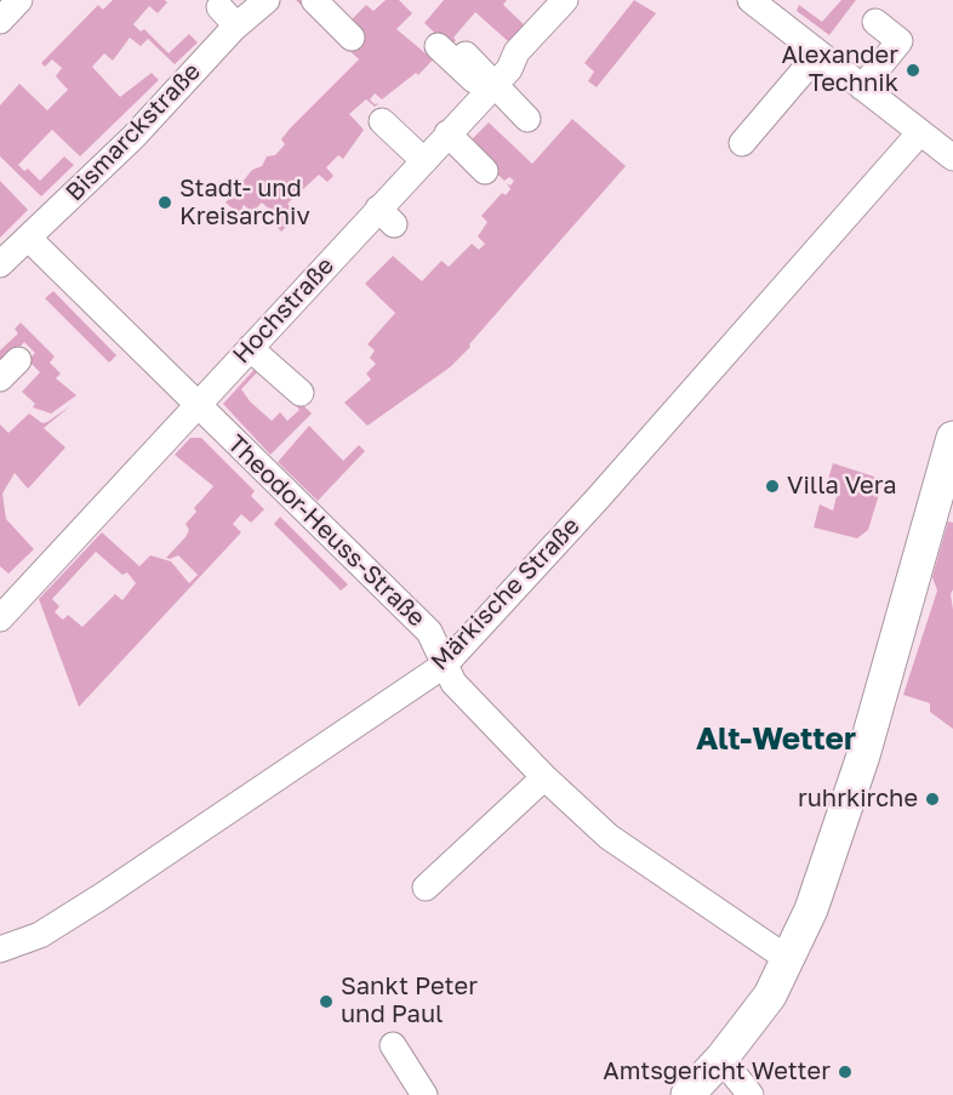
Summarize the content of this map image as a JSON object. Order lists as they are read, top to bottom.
{
  "streets": {
    "street": [
      "Bismarckstraße",
      "Hochstraße",
      "Theodor-Heuss-Straße",
      "Märkische Straße"
    ]
  },
  "crossings": [
    ["Bismarckstraße", "Theodor-Heuss-Straße"],
    ["Hochstraße", "Theodor-Heuss-Straße"],
    ["Theodor-Heuss-Straße", "Märkische Straße"]
  ],
  "districts": ["Alt-Wetter"],
  "places": [
    "Alexander Technik",
    "Stadt- und Kreisarchiv",
    "Villa Vera",
    "ruhrkirche",
    "Sankt Peter und Paul",
    "Amtsgericht Wetter"
  ]
}
